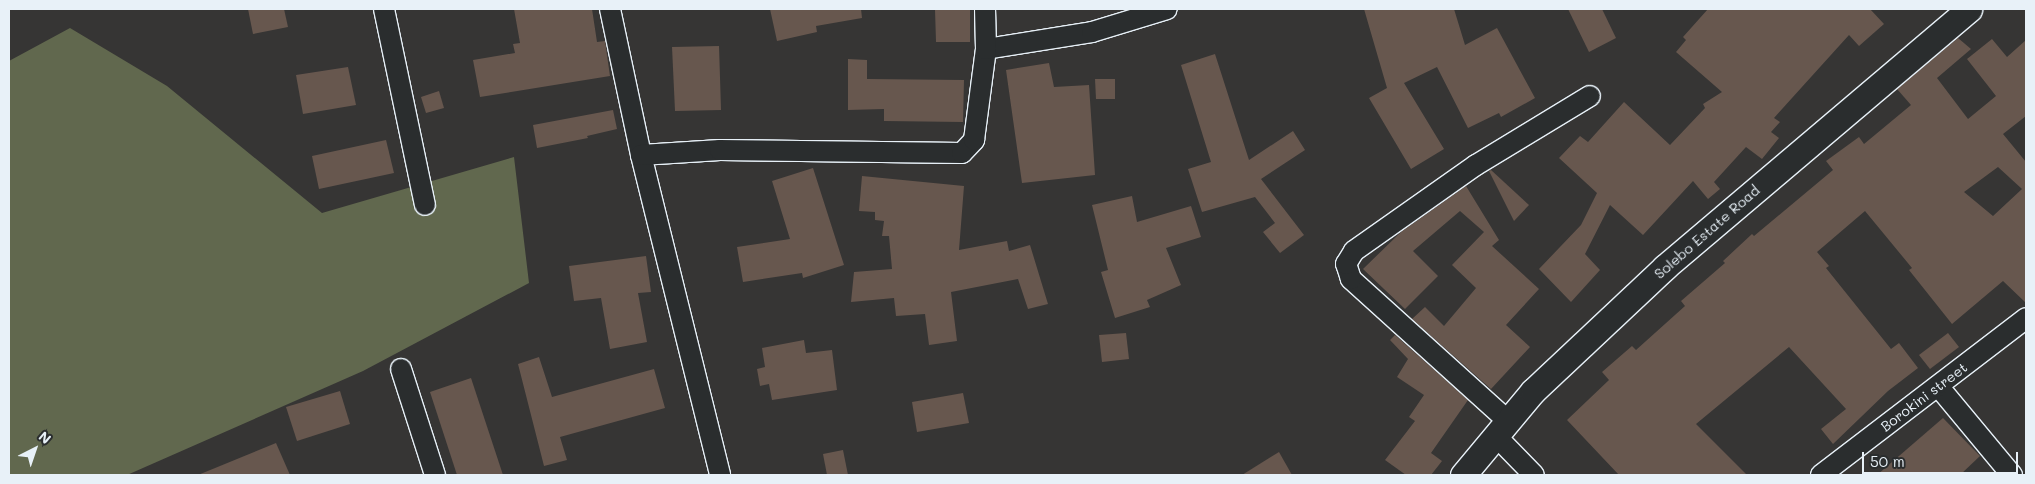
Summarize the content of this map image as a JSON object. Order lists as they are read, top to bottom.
{
  "streets": {
    "street": ["Solebo Estate Road", "Borokini street"]
  },
  "scale_bar": "50 m",
  "north": "top right"
}
